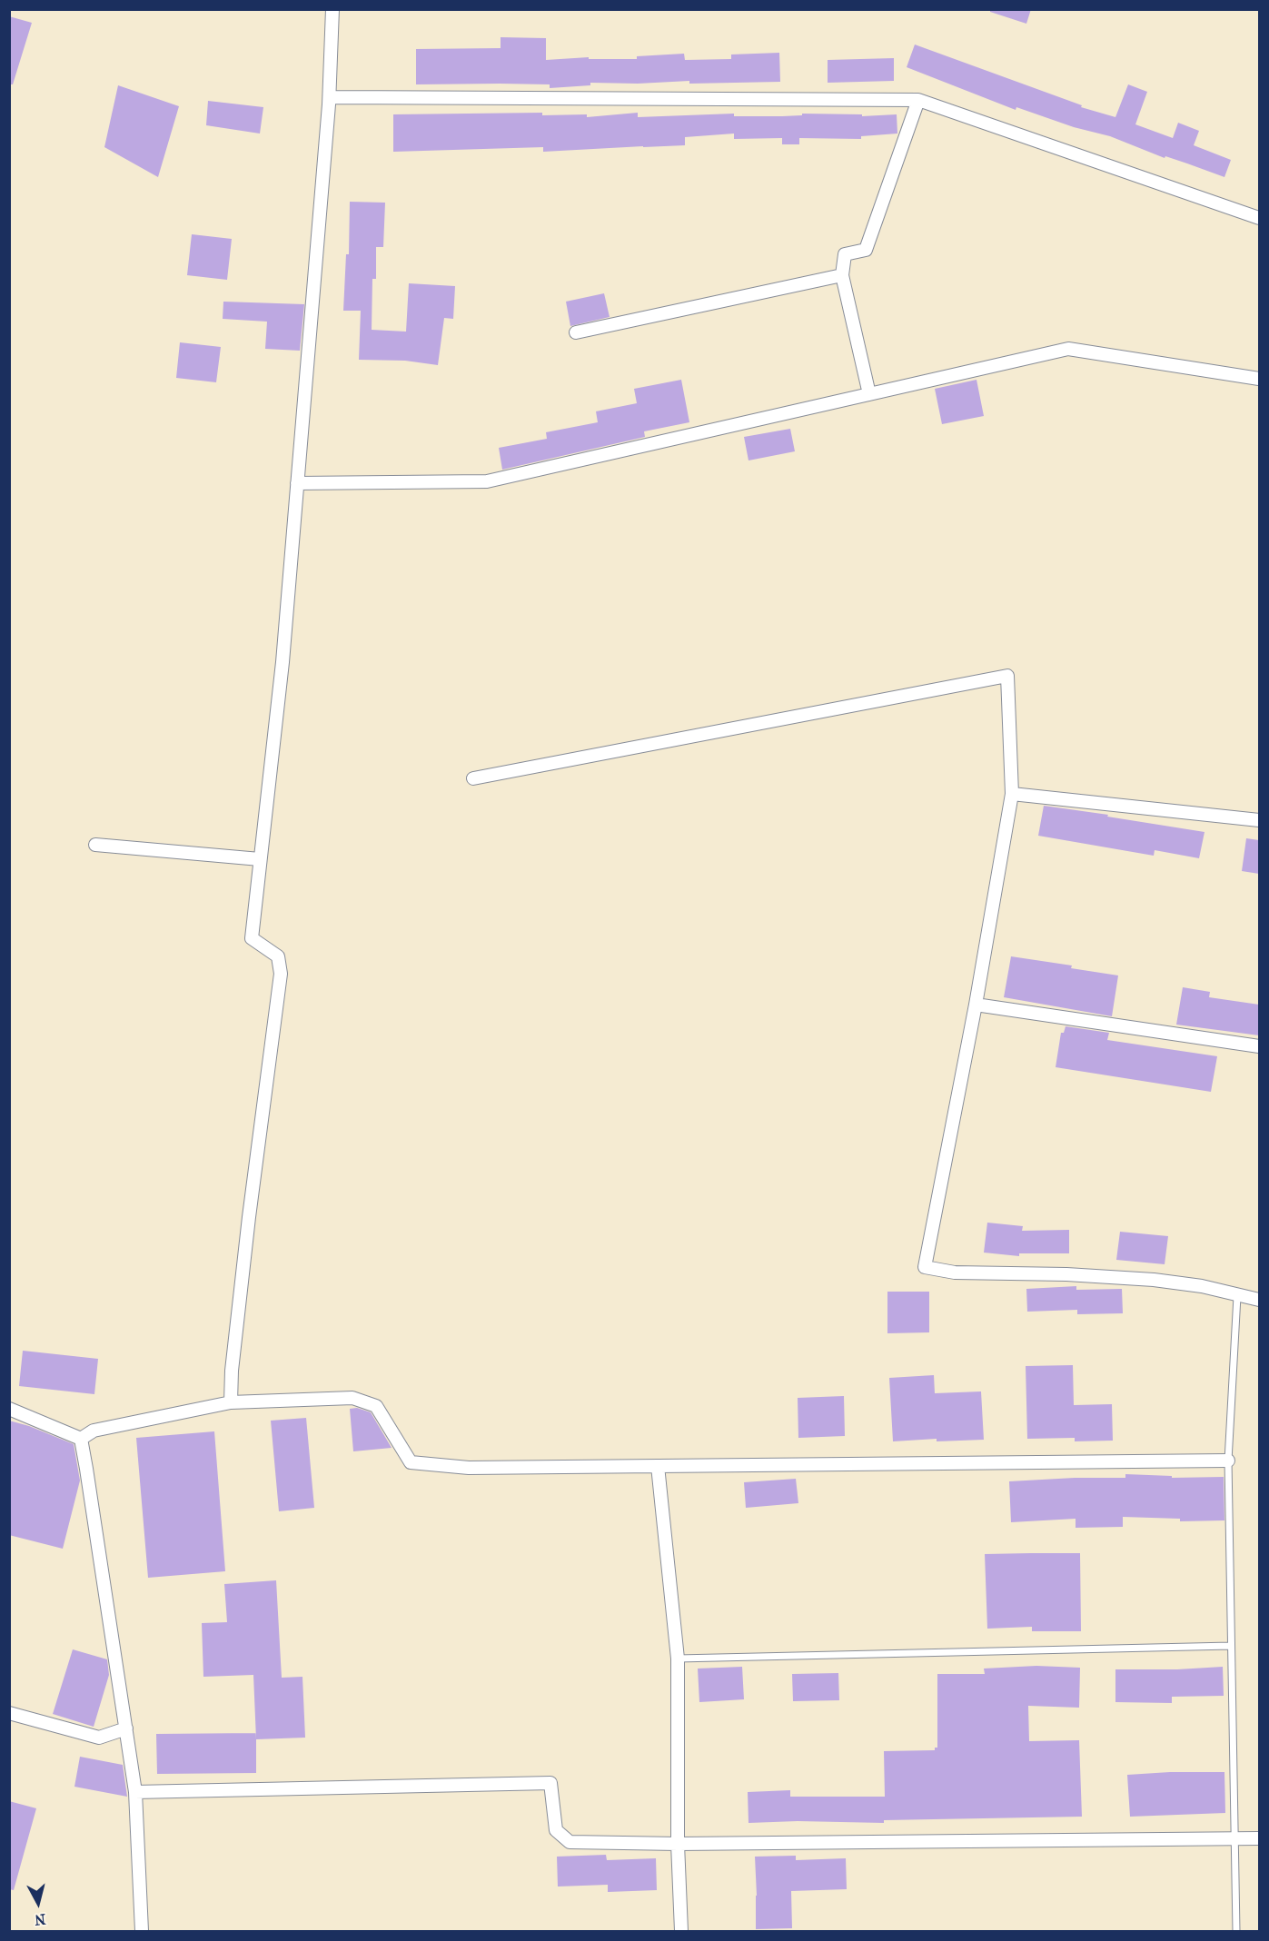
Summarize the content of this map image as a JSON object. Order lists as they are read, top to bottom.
{
  "north": "bottom"
}
